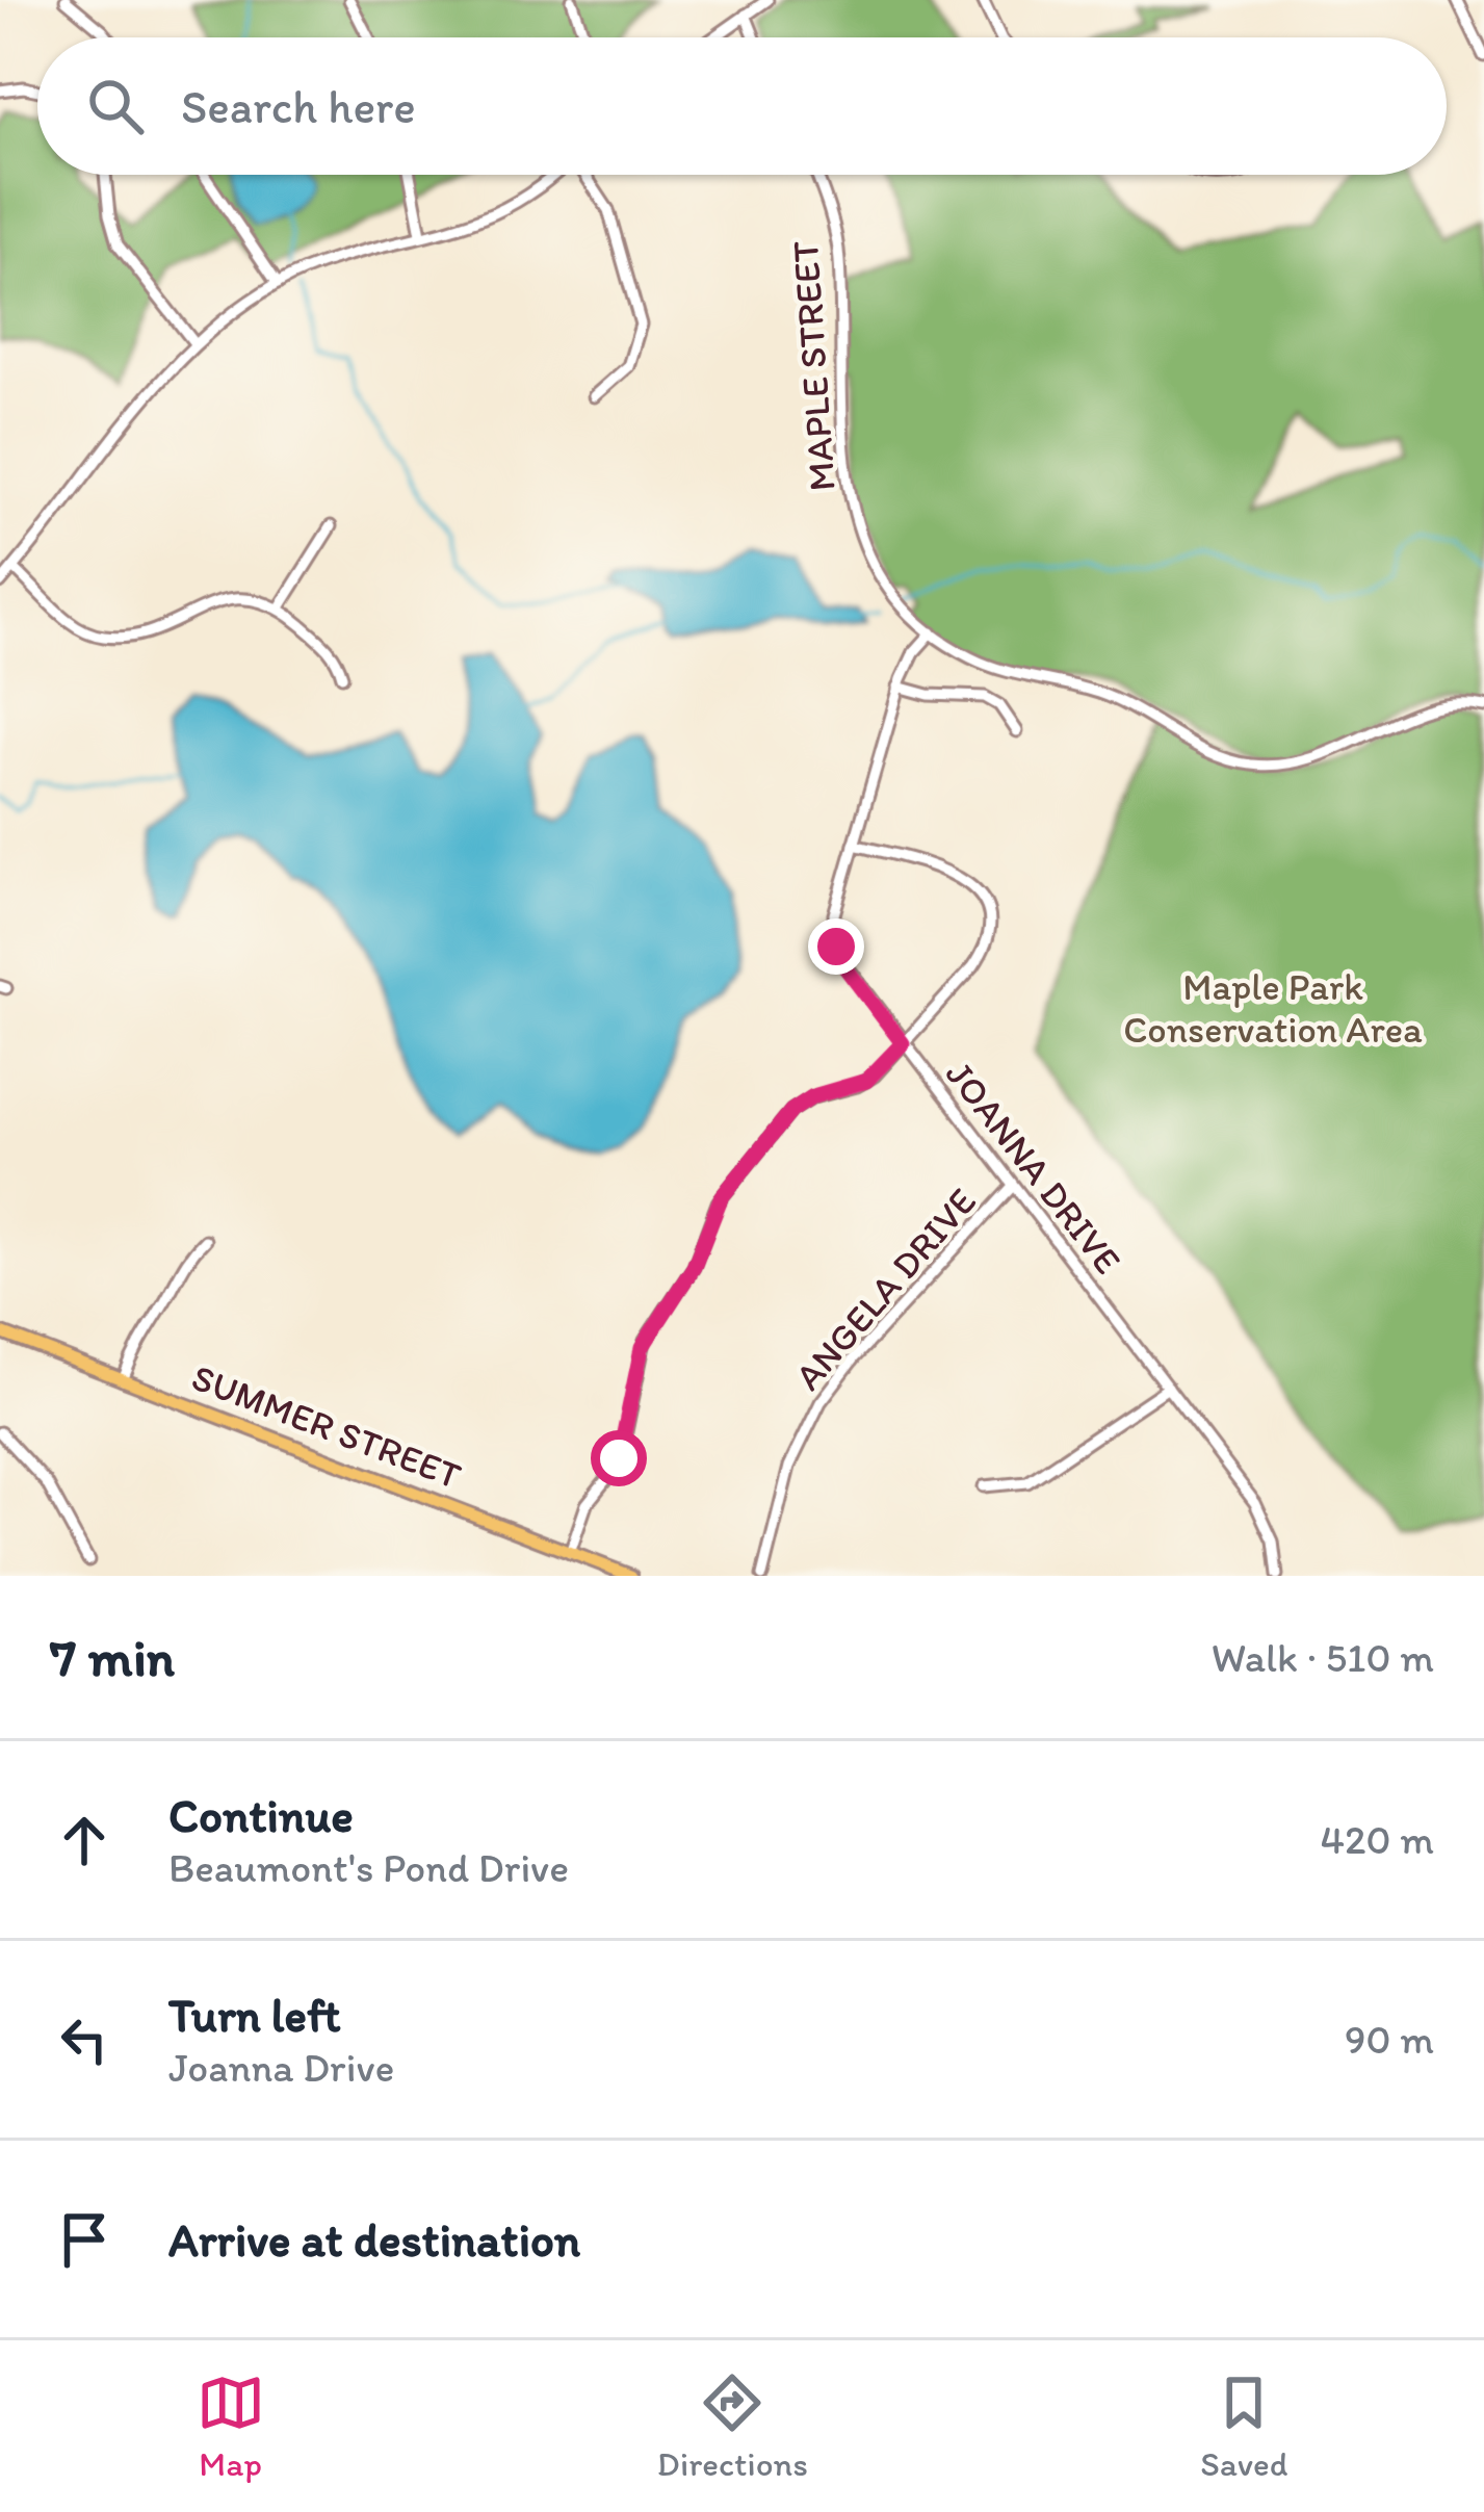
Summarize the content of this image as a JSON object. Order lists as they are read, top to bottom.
{
  "streets": {
    "main road": ["SUMMER STREET"],
    "street": ["MAPLE STREET", "JOANNA DRIVE", "ANGELA DRIVE"]
  },
  "crossings": [
    ["MAPLE STREET", "JOANNA DRIVE"],
    ["JOANNA DRIVE", "ANGELA DRIVE"]
  ],
  "parks": ["Maple Park Conservation Area"],
  "page": {
    "search": "Search here",
    "heading": ["7 min", "Walk · 510 m"],
    "list": [
      ["Continue", "Beaumont's Pond Drive", "420 m"],
      ["Turn left", "Joanna Drive", "90 m"],
      "Arrive at destination"
    ],
    "nav": ["Map", "Directions", "Saved"]
  }
}
